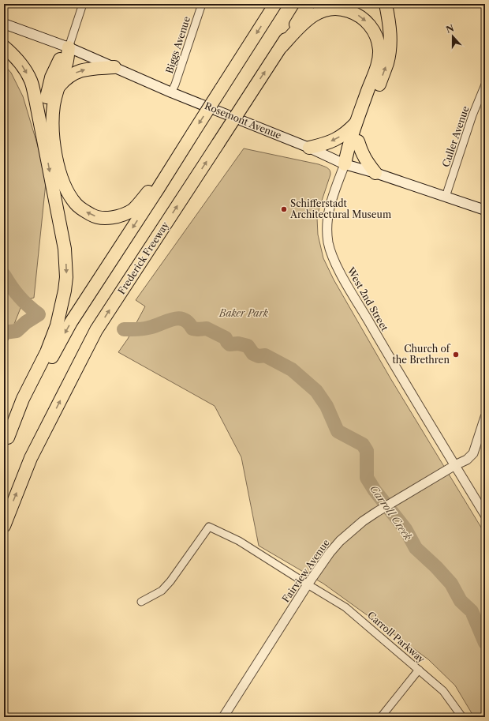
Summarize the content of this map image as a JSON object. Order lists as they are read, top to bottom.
{
  "streets": {
    "highway": ["Frederick Freeway"],
    "main road": ["Rosemont Avenue"],
    "street": [
      "Biggs Avenue",
      "Culler Avenue",
      "West 2nd Street",
      "Fairview Avenue",
      "Carroll Parkway"
    ]
  },
  "crossings": [
    ["Biggs Avenue", "Rosemont Avenue"],
    ["Rosemont Avenue", "Culler Avenue"],
    ["Rosemont Avenue", "West 2nd Street"],
    ["West 2nd Street", "Fairview Avenue"],
    ["Fairview Avenue", "Carroll Parkway"]
  ],
  "water": ["Carroll Creek"],
  "parks": ["Baker Park"],
  "places": ["Schifferstadt Architectural Museum", "Church of the Brethren"],
  "north": "top"
}
